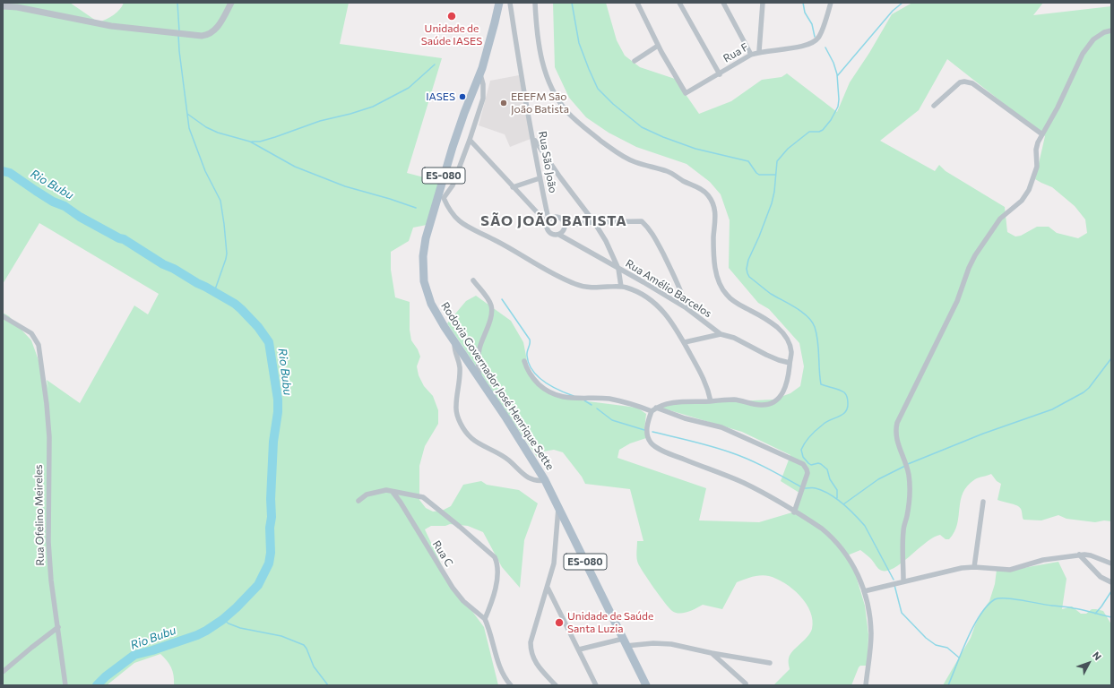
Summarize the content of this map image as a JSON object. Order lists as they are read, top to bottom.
{
  "streets": {
    "main road": ["ES-080", "Rodovia Governador José Henrique Sette"],
    "street": [
      "Rua F",
      "Rua São João",
      "Rua Amélio Barcelos",
      "Rua Ofelino Meireles",
      "Rua C"
    ]
  },
  "crossings": [
    ["Rua São João", "Rua Amélio Barcelos"]
  ],
  "districts": ["SÃO JOÃO BATISTA"],
  "water": ["Rio Bubu"],
  "places": [
    "Unidade de Saúde IASES",
    "IASES",
    "EEEFM São João Batista",
    "Unidade de Saúde Santa Luzia"
  ],
  "north": "top right"
}
